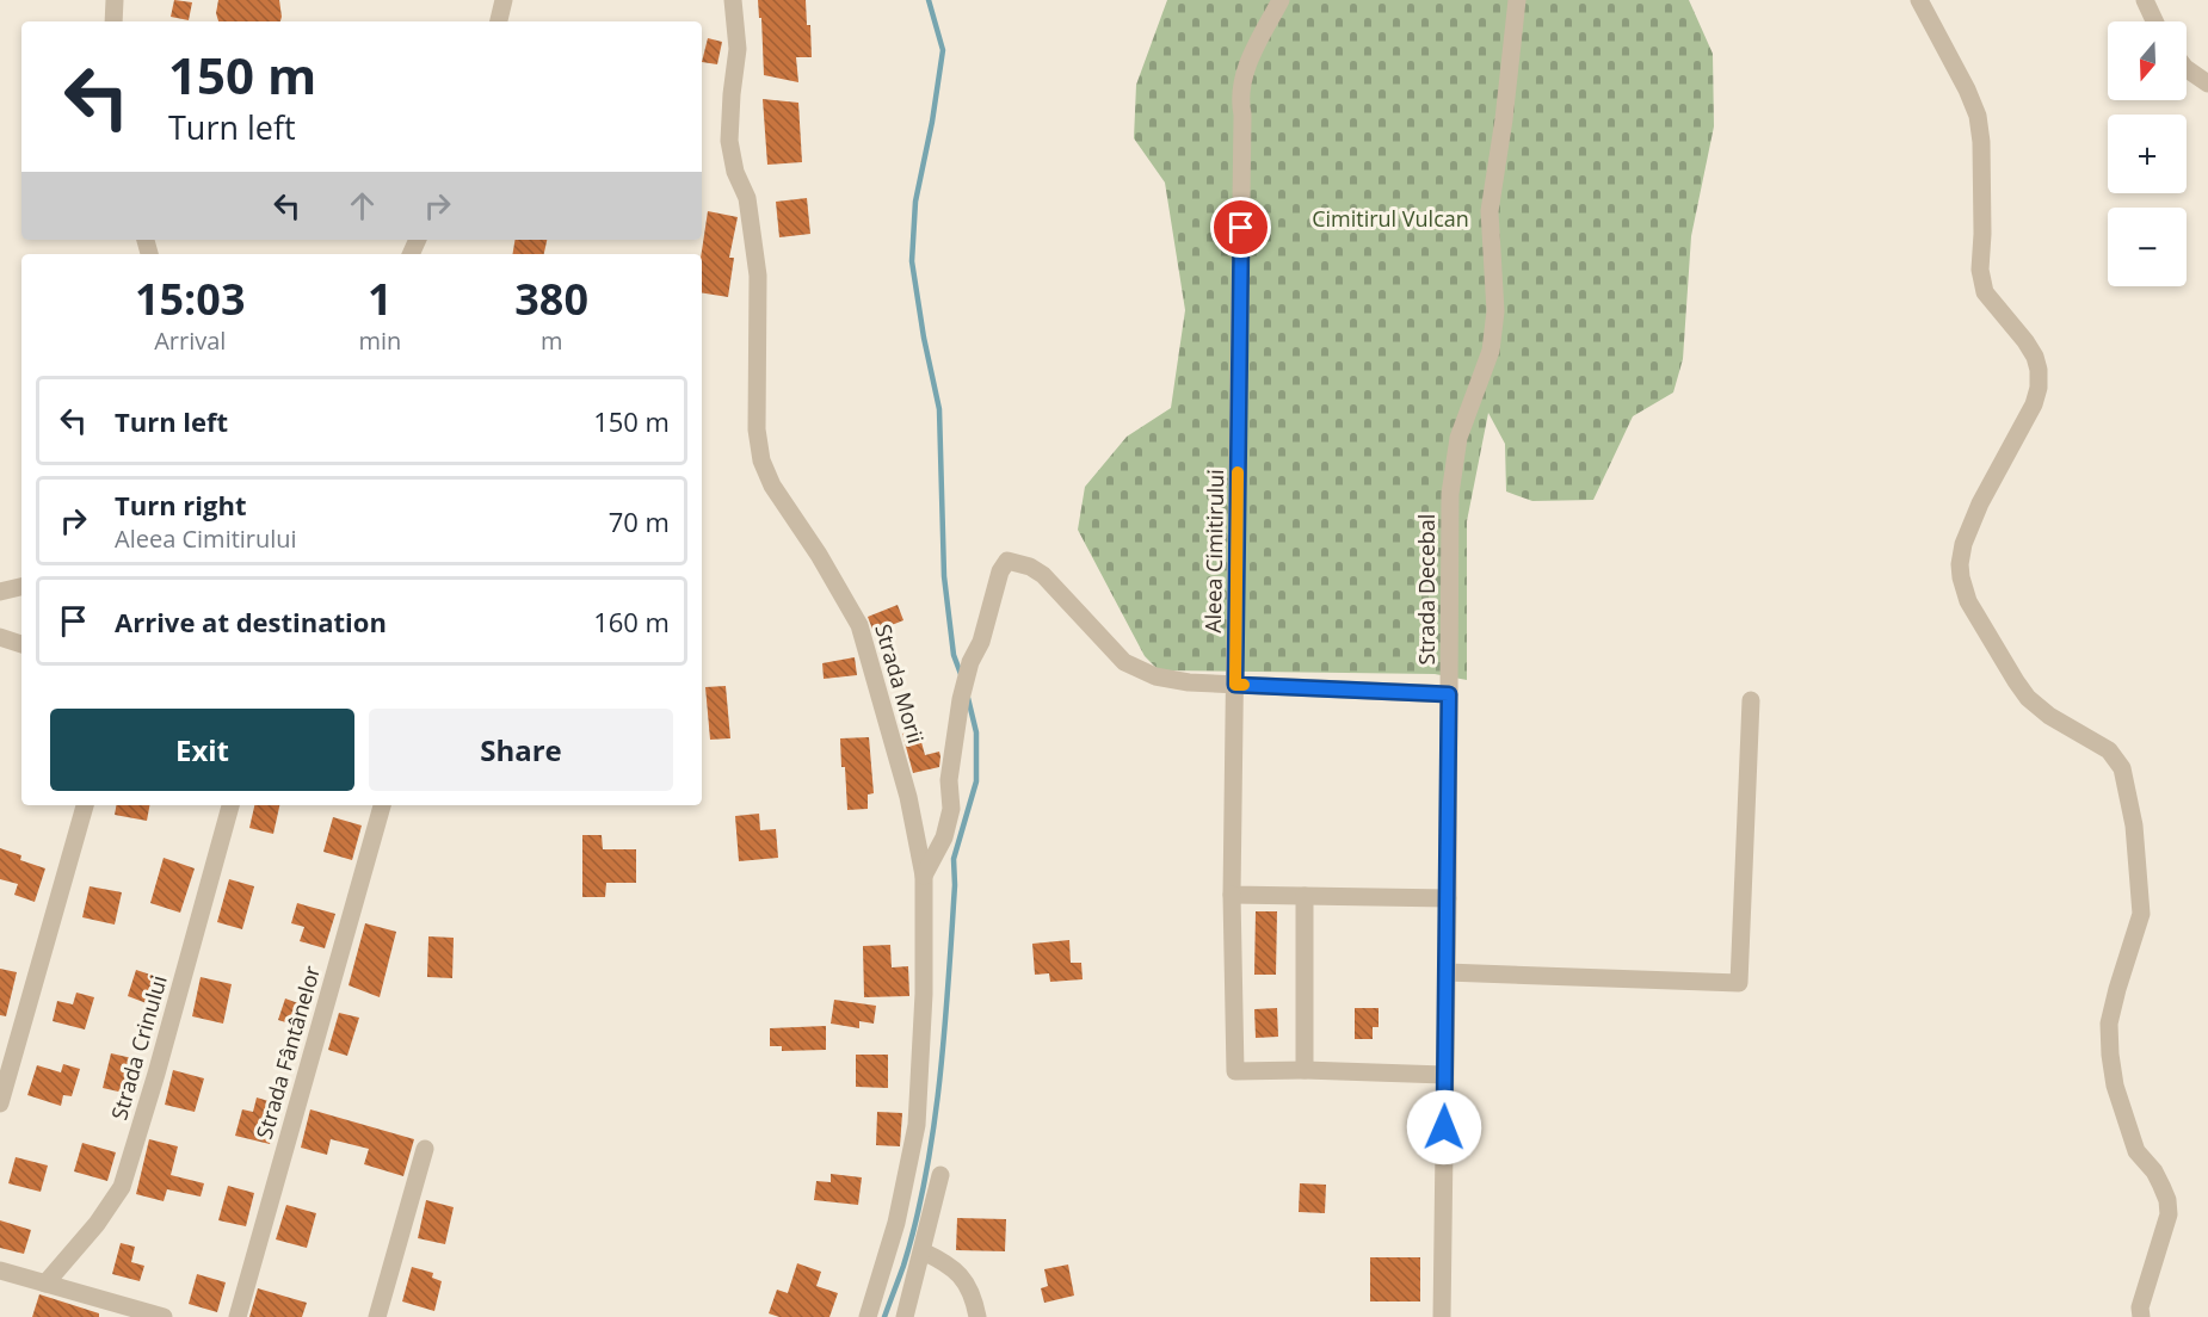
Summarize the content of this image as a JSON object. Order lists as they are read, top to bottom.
{
  "streets": {
    "street": [
      "Aleea Cimitirului",
      "Strada Decebal",
      "Strada Morii",
      "Strada Crinului",
      "Strada Fântânelor"
    ]
  },
  "parks": ["Cimitirul Vulcan"],
  "north": "bottom",
  "page": {
    "map_buttons": ["+", "−"],
    "turn": ["150 m", "Turn left"],
    "eta": [
      "15:03",
      "Arrival",
      "1",
      "min",
      "380",
      "m"
    ],
    "list": [
      {
        "name": "Turn left",
        "value": "150 m"
      },
      {
        "name": "Turn right",
        "note": "Aleea Cimitirului",
        "value": "70 m"
      },
      {
        "name": "Arrive at destination",
        "value": "160 m"
      }
    ],
    "buttons": ["Exit", "Share"]
  }
}
